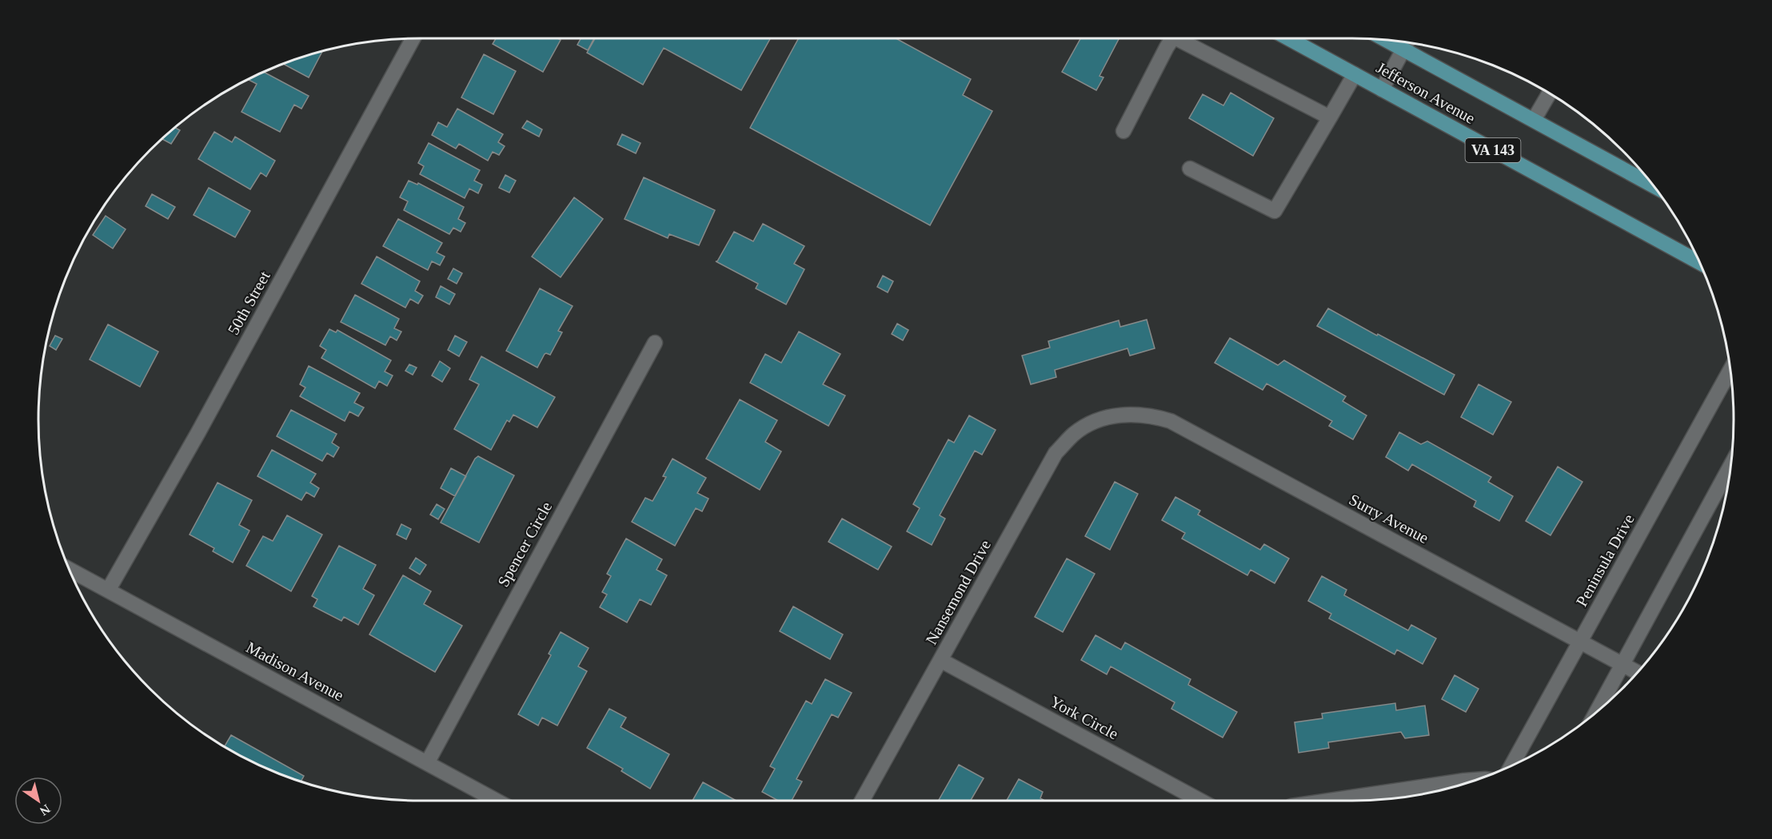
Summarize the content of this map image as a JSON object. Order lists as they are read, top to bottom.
{
  "streets": {
    "main road": ["Jefferson Avenue", "VA 143"],
    "street": [
      "50th Street",
      "Surry Avenue",
      "Spencer Circle",
      "Peninsula Drive",
      "Nansemond Drive",
      "Madison Avenue",
      "York Circle"
    ]
  },
  "crossings": [
    ["50th Street", "Madison Avenue"],
    ["Surry Avenue", "Peninsula Drive"],
    ["Surry Avenue", "Nansemond Drive"],
    ["Spencer Circle", "Madison Avenue"],
    ["Nansemond Drive", "York Circle"]
  ],
  "north": "bottom right"
}
